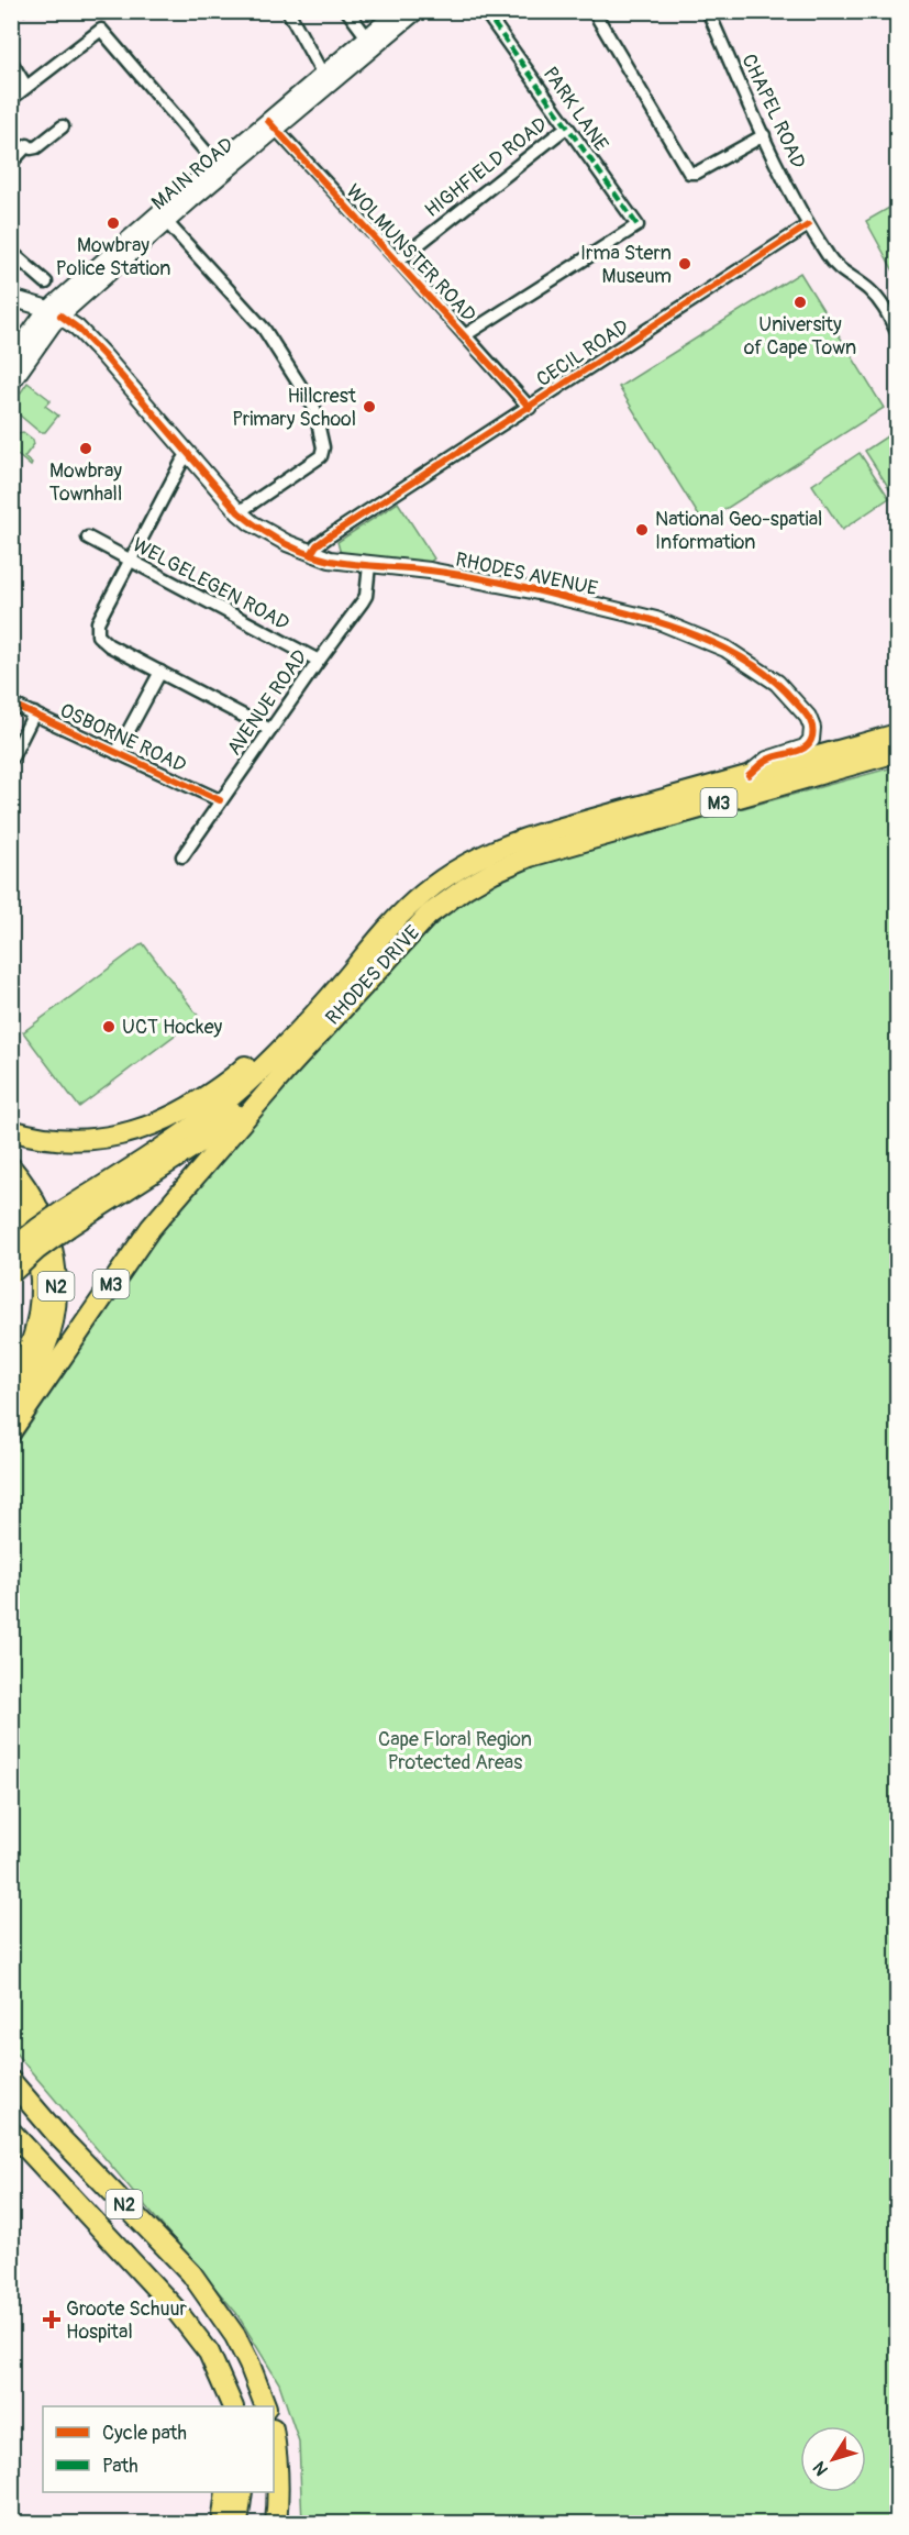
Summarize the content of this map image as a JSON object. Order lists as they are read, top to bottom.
{
  "streets": {
    "highway": ["M3", "RHODES DRIVE", "N2"],
    "street": [
      "PARK LANE",
      "CHAPEL ROAD",
      "HIGHFIELD ROAD",
      "MAIN ROAD",
      "WOLMUNSTER ROAD",
      "CECIL ROAD",
      "RHODES AVENUE",
      "WELGELEGEN ROAD",
      "AVENUE ROAD",
      "OSBORNE ROAD"
    ]
  },
  "crossings": [
    ["PARK LANE", "HIGHFIELD ROAD"],
    ["PARK LANE", "WOLMUNSTER ROAD"],
    ["CHAPEL ROAD", "CECIL ROAD"],
    ["HIGHFIELD ROAD", "WOLMUNSTER ROAD"],
    ["MAIN ROAD", "WOLMUNSTER ROAD"],
    ["MAIN ROAD", "RHODES AVENUE"],
    ["WOLMUNSTER ROAD", "CECIL ROAD"],
    ["CECIL ROAD", "RHODES AVENUE"],
    ["RHODES AVENUE", "AVENUE ROAD"],
    ["RHODES AVENUE", "RHODES DRIVE"],
    ["WELGELEGEN ROAD", "AVENUE ROAD"],
    ["AVENUE ROAD", "OSBORNE ROAD"]
  ],
  "parks": ["Cape Floral Region Protected Areas"],
  "places": {
    "other": [
      "Mowbray Police Station",
      "Irma Stern Museum",
      "University of Cape Town",
      "Hillcrest Primary School",
      "Mowbray Townhall",
      "National Geo-spatial Information",
      "UCT Hockey"
    ],
    "health": ["Groote Schuur Hospital"]
  },
  "legend": ["Cycle path", "Path"],
  "north": "bottom left"
}
